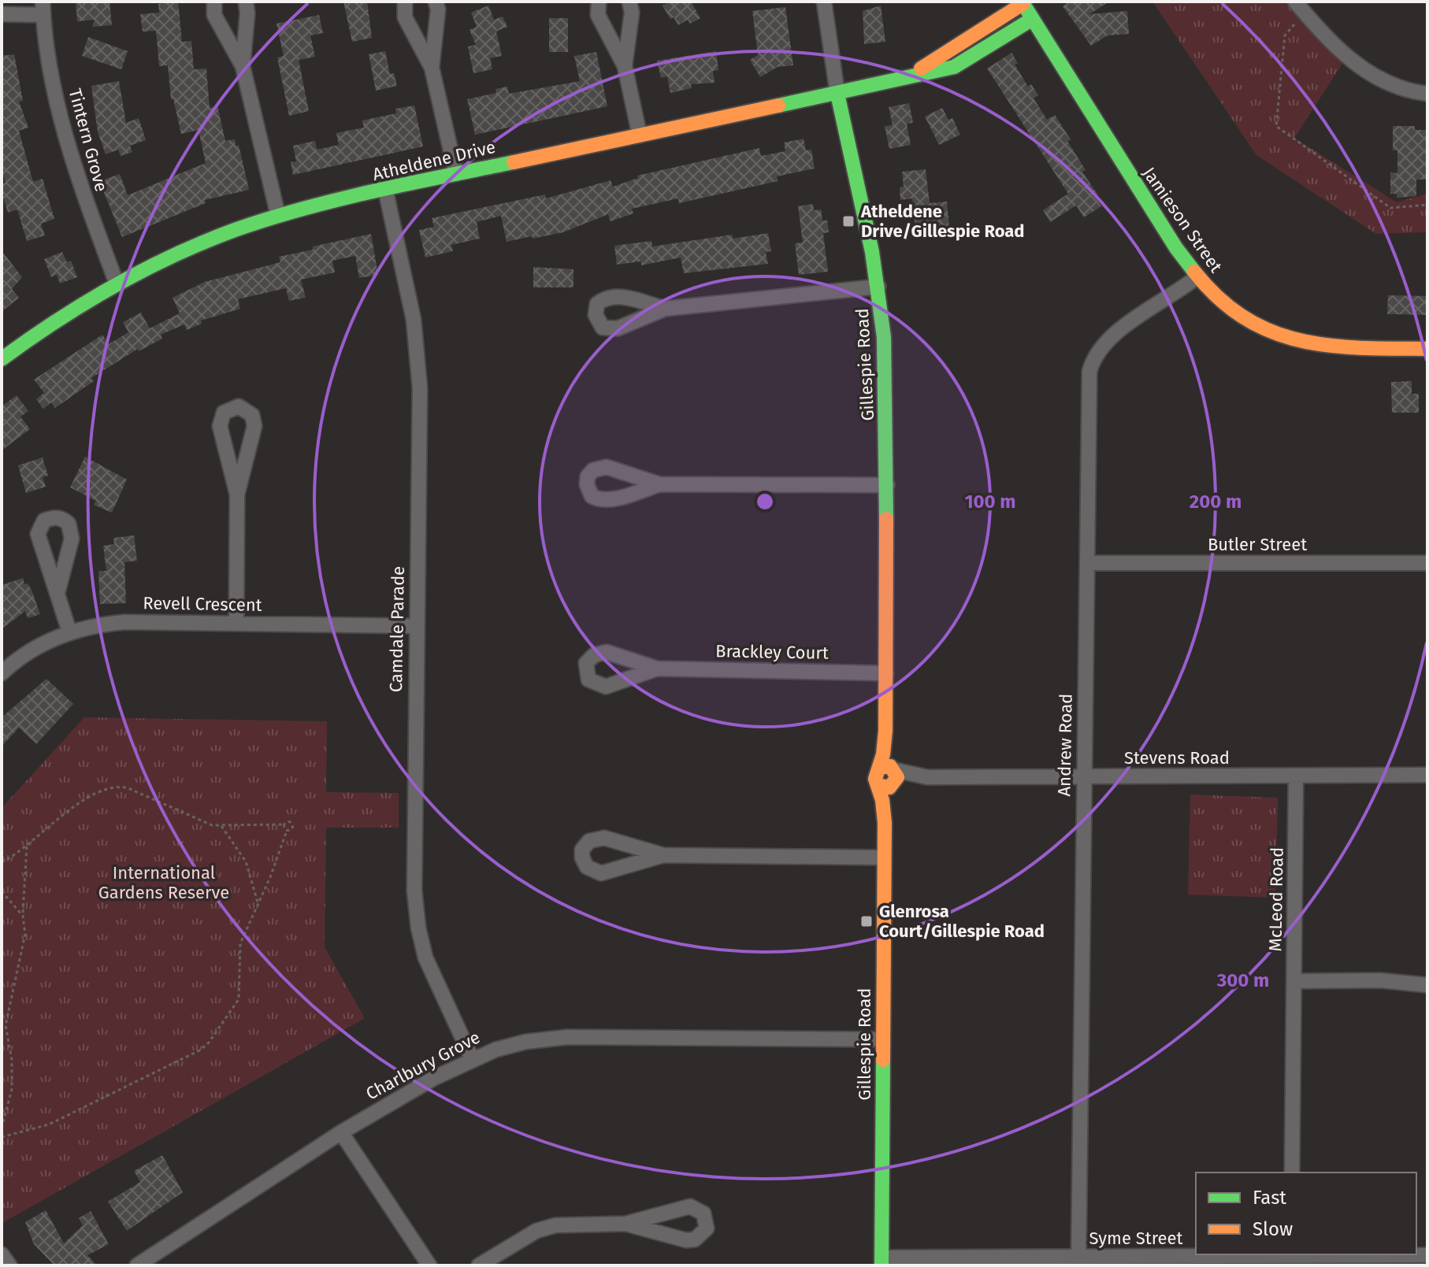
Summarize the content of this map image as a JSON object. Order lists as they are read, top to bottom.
{
  "streets": {
    "street": [
      "Tintern Grove",
      "Atheldene Drive",
      "Jamieson Street",
      "Gillespie Road",
      "Butler Street",
      "Revell Crescent",
      "Camdale Parade",
      "Brackley Court",
      "Andrew Road",
      "Stevens Road",
      "McLeod Road",
      "Charlbury Grove",
      "Syme Street"
    ]
  },
  "crossings": [
    ["Tintern Grove", "Atheldene Drive"],
    ["Atheldene Drive", "Jamieson Street"],
    ["Atheldene Drive", "Gillespie Road"],
    ["Atheldene Drive", "Camdale Parade"],
    ["Jamieson Street", "Andrew Road"],
    ["Gillespie Road", "Brackley Court"],
    ["Gillespie Road", "Stevens Road"],
    ["Gillespie Road", "Charlbury Grove"],
    ["Gillespie Road", "Syme Street"],
    ["Butler Street", "Andrew Road"],
    ["Revell Crescent", "Camdale Parade"],
    ["Camdale Parade", "Charlbury Grove"],
    ["Andrew Road", "Stevens Road"],
    ["Andrew Road", "Syme Street"],
    ["Stevens Road", "McLeod Road"]
  ],
  "parks": ["International Gardens Reserve"],
  "places": {
    "transit": ["Atheldene Drive/Gillespie Road", "Glenrosa Court/Gillespie Road"]
  },
  "legend": ["Fast", "Slow"],
  "rings": ["100 m", "200 m", "300 m"]
}
